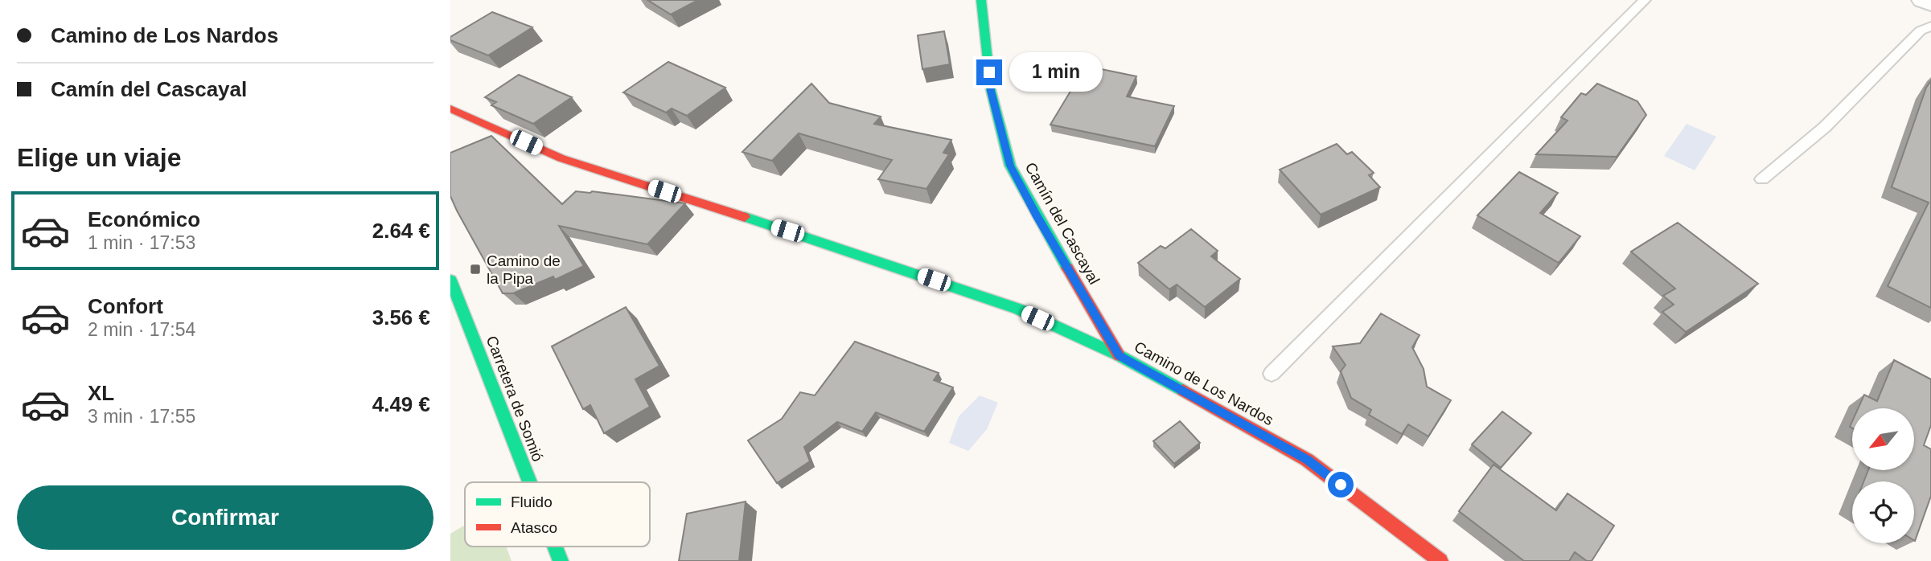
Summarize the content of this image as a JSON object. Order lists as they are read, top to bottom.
{
  "streets": {
    "street": ["Camín del Cascayal", "Camino de Los Nardos", "Carretera de Somió"]
  },
  "crossings": [
    ["Camín del Cascayal", "Camino de Los Nardos"]
  ],
  "places": {
    "transit": ["Camino de la Pipa"]
  },
  "legend": ["Fluido", "Atasco"],
  "north": "bottom left",
  "page": {
    "banner": ["Camino de Los Nardos", "Camín del Cascayal"],
    "bubble": "1 min",
    "heading": "Elige un viaje",
    "list": [
      {
        "name": "Económico",
        "note": "1 min · 17:53",
        "value": "2.64 €"
      },
      {
        "name": "Confort",
        "note": "2 min · 17:54",
        "value": "3.56 €"
      },
      {
        "name": "XL",
        "note": "3 min · 17:55",
        "value": "4.49 €"
      }
    ],
    "buttons": "Confirmar"
  }
}
